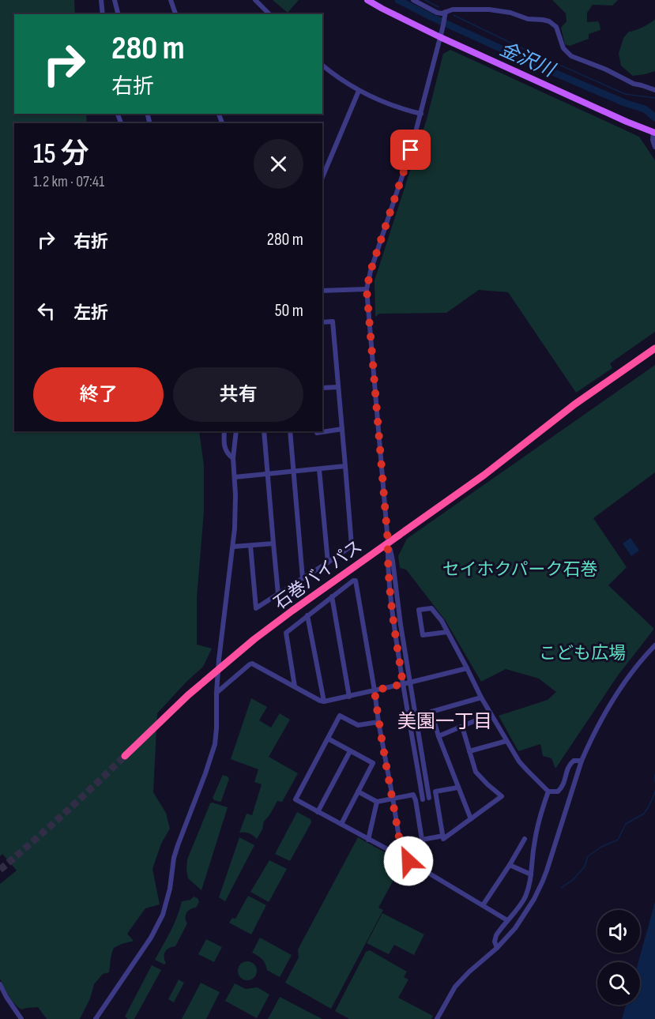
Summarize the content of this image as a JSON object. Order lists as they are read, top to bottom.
{
  "streets": {
    "highway": ["石巻バイパス"]
  },
  "districts": ["美園一丁目"],
  "water": ["金沢川"],
  "parks": ["セイホクパーク石巻", "こども広場"],
  "page": {
    "turn": ["280 m", "右折"],
    "heading": ["15 分", "1.2 km · 07:41"],
    "list": [
      {
        "name": "右折",
        "value": "280 m"
      },
      {
        "name": "左折",
        "value": "50 m"
      }
    ],
    "buttons": ["終了", "共有"]
  }
}
